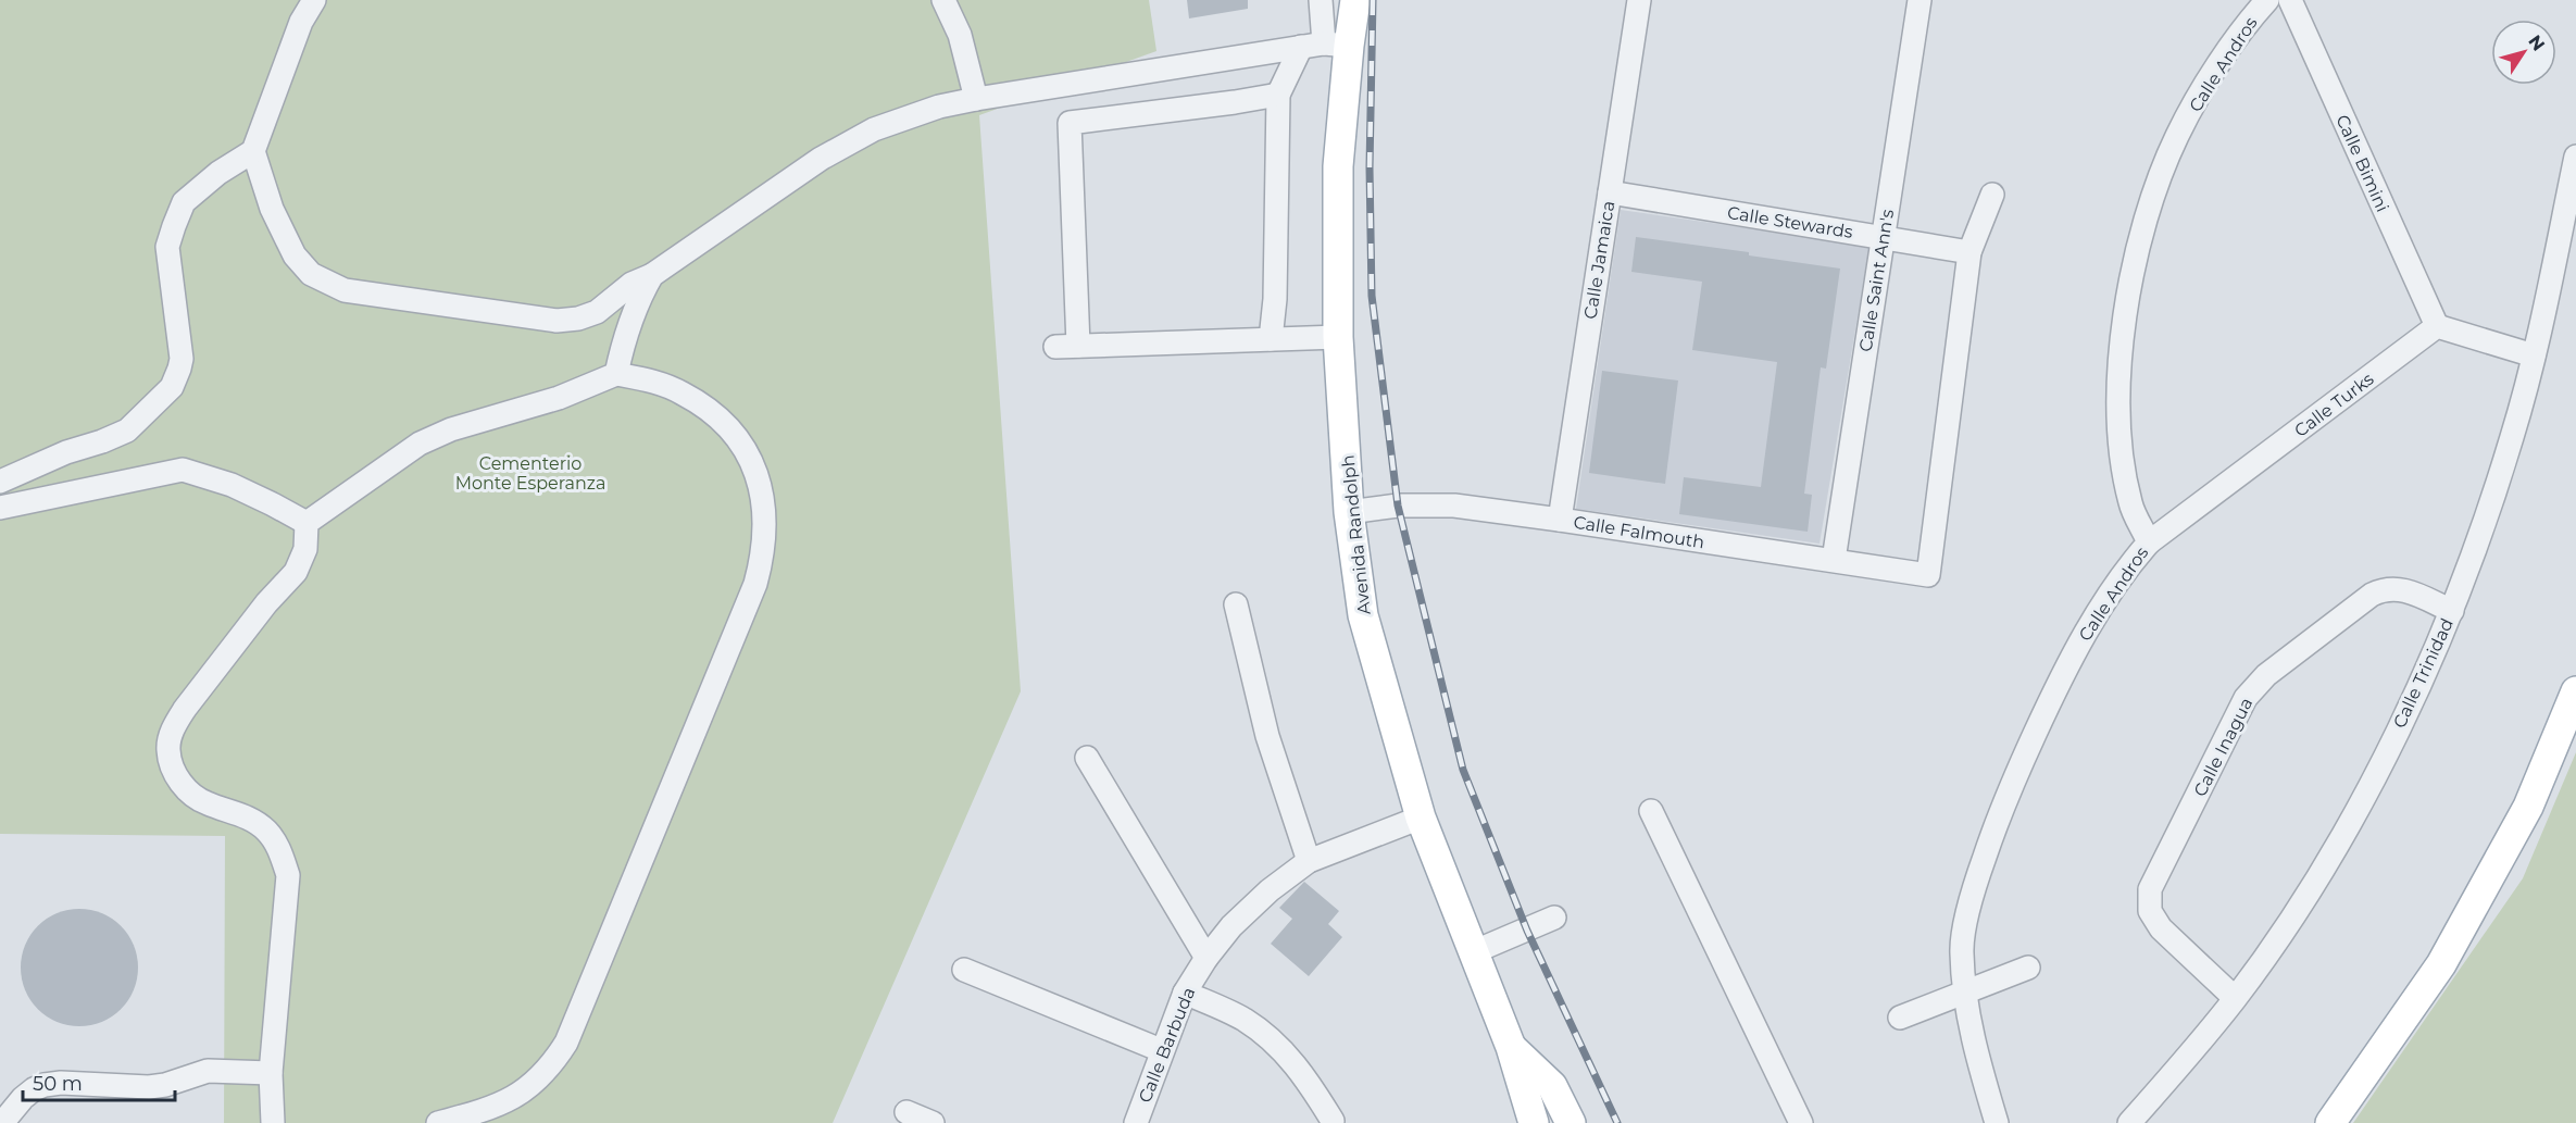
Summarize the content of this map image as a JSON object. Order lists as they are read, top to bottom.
{
  "streets": {
    "main road": ["Avenida Randolph"],
    "street": [
      "Calle Andros",
      "Calle Bimini",
      "Calle Stewards",
      "Calle Jamaica",
      "Calle Saint Ann's",
      "Calle Turks",
      "Calle Falmouth",
      "Calle Trinidad",
      "Calle Inagua",
      "Calle Barbuda"
    ]
  },
  "crossings": [
    ["Calle Andros", "Calle Turks"],
    ["Calle Bimini", "Calle Turks"],
    ["Calle Stewards", "Calle Jamaica"],
    ["Calle Stewards", "Calle Saint Ann's"],
    ["Calle Stewards", "Calle Falmouth"],
    ["Calle Jamaica", "Calle Falmouth"],
    ["Calle Saint Ann's", "Calle Falmouth"],
    ["Calle Falmouth", "Avenida Randolph"],
    ["Avenida Randolph", "Calle Barbuda"],
    ["Calle Trinidad", "Calle Inagua"]
  ],
  "parks": ["Cementerio Monte Esperanza"],
  "scale_bar": "50 m",
  "north": "top right"
}
